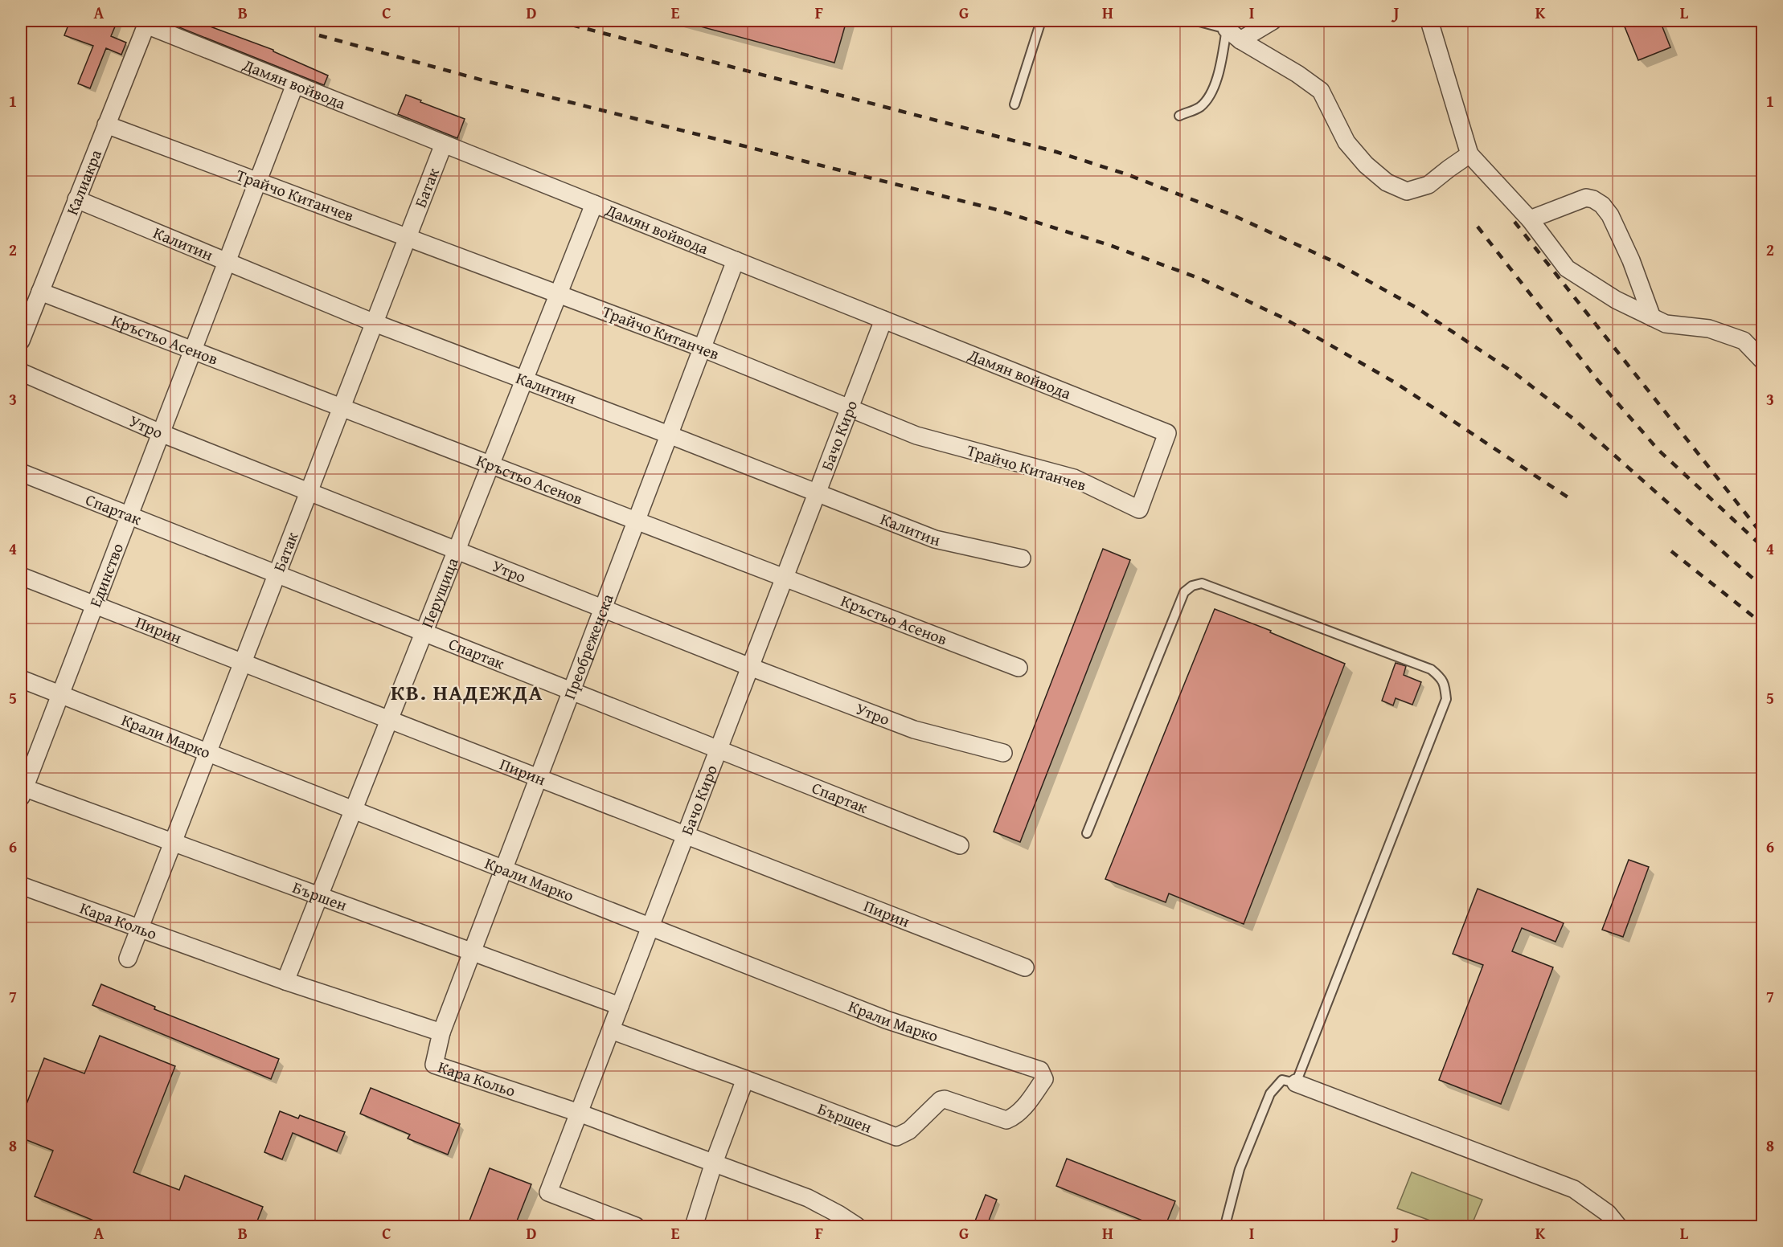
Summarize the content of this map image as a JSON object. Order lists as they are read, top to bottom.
{
  "streets": {
    "street": [
      "Дамян войвода",
      "Калиакра",
      "Батак",
      "Трайчо Китанчев",
      "Калитин",
      "Кръстьо Асенов",
      "Утро",
      "Бачо Киро",
      "Спартак",
      "Единство",
      "Перущица",
      "Пирин",
      "Преобреженска",
      "Крали Марко",
      "Бършен",
      "Кара Кольо"
    ]
  },
  "crossings": [
    ["Дамян войвода", "Калиакра"],
    ["Дамян войвода", "Батак"],
    ["Дамян войвода", "Трайчо Китанчев"],
    ["Дамян войвода", "Бачо Киро"],
    ["Дамян войвода", "Единство"],
    ["Дамян войвода", "Перущица"],
    ["Дамян войвода", "Преобреженска"],
    ["Калиакра", "Трайчо Китанчев"],
    ["Калиакра", "Калитин"],
    ["Калиакра", "Кръстьо Асенов"],
    ["Батак", "Трайчо Китанчев"],
    ["Батак", "Калитин"],
    ["Батак", "Кръстьо Асенов"],
    ["Батак", "Утро"],
    ["Батак", "Спартак"],
    ["Батак", "Пирин"],
    ["Батак", "Крали Марко"],
    ["Батак", "Бършен"],
    ["Батак", "Кара Кольо"],
    ["Трайчо Китанчев", "Бачо Киро"],
    ["Трайчо Китанчев", "Единство"],
    ["Трайчо Китанчев", "Перущица"],
    ["Трайчо Китанчев", "Преобреженска"],
    ["Калитин", "Бачо Киро"],
    ["Калитин", "Единство"],
    ["Калитин", "Перущица"],
    ["Калитин", "Преобреженска"],
    ["Кръстьо Асенов", "Бачо Киро"],
    ["Кръстьо Асенов", "Единство"],
    ["Кръстьо Асенов", "Перущица"],
    ["Кръстьо Асенов", "Преобреженска"],
    ["Утро", "Бачо Киро"],
    ["Утро", "Единство"],
    ["Утро", "Перущица"],
    ["Утро", "Преобреженска"],
    ["Бачо Киро", "Спартак"],
    ["Бачо Киро", "Пирин"],
    ["Бачо Киро", "Крали Марко"],
    ["Бачо Киро", "Бършен"],
    ["Бачо Киро", "Кара Кольо"],
    ["Спартак", "Единство"],
    ["Спартак", "Перущица"],
    ["Спартак", "Преобреженска"],
    ["Единство", "Пирин"],
    ["Единство", "Крали Марко"],
    ["Единство", "Бършен"],
    ["Перущица", "Пирин"],
    ["Перущица", "Крали Марко"],
    ["Перущица", "Бършен"],
    ["Перущица", "Кара Кольо"],
    ["Пирин", "Преобреженска"],
    ["Преобреженска", "Крали Марко"],
    ["Преобреженска", "Бършен"],
    ["Преобреженска", "Кара Кольо"],
    ["Крали Марко", "Бършен"]
  ],
  "districts": ["КВ. НАДЕЖДА"],
  "grid": {
    "columns": [
      "A",
      "B",
      "C",
      "D",
      "E",
      "F",
      "G",
      "H",
      "I",
      "J",
      "K",
      "L"
    ],
    "rows": [
      "1",
      "2",
      "3",
      "4",
      "5",
      "6",
      "7",
      "8"
    ]
  }
}
